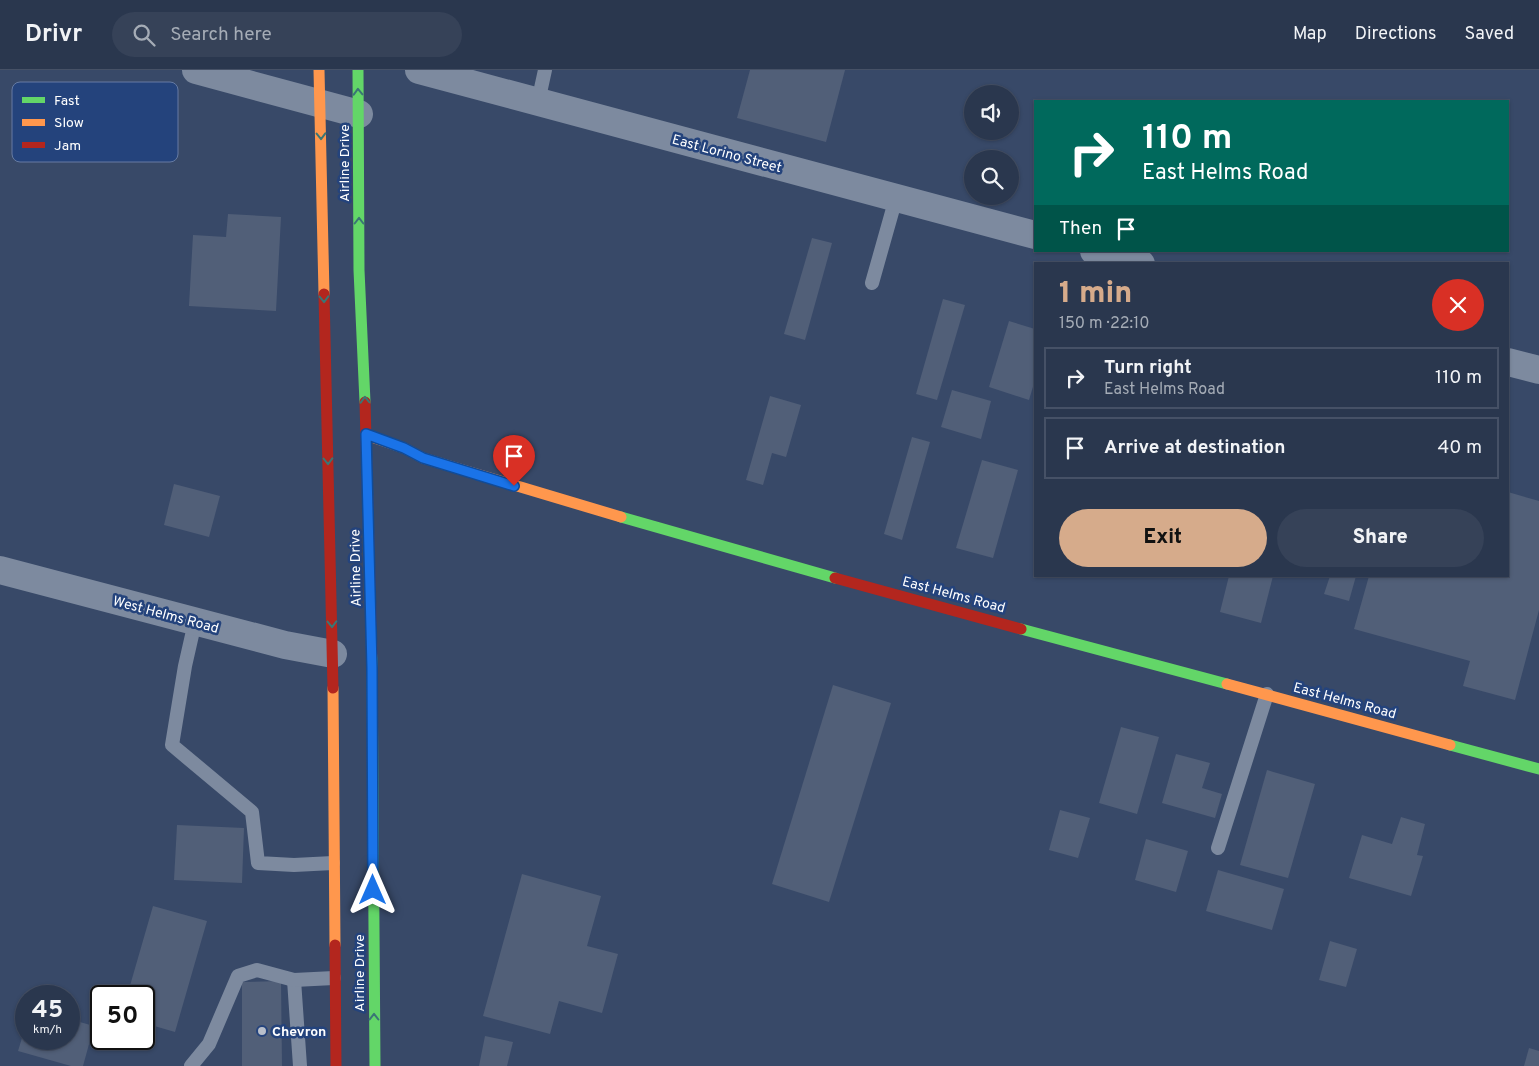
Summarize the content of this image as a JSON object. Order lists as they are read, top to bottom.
{
  "streets": {
    "main road": ["Airline Drive", "East Helms Road"],
    "street": ["East Lorino Street", "West Helms Road"]
  },
  "crossings": [
    ["Airline Drive", "East Helms Road"],
    ["Airline Drive", "West Helms Road"]
  ],
  "places": ["Chevron"],
  "legend": ["Fast", "Slow", "Jam"],
  "page": {
    "header": "Drivr",
    "search": "Search here",
    "nav": ["Map", "Directions", "Saved"],
    "turn": ["110 m", "East Helms Road"],
    "then": "Then",
    "heading": ["1 min", "150 m · 22:10"],
    "list": [
      {
        "name": "Turn right",
        "note": "East Helms Road",
        "value": "110 m"
      },
      {
        "name": "Arrive at destination",
        "value": "40 m"
      }
    ],
    "buttons": ["Exit", "Share"],
    "speed": "45 km/h",
    "limit": "50"
  }
}
